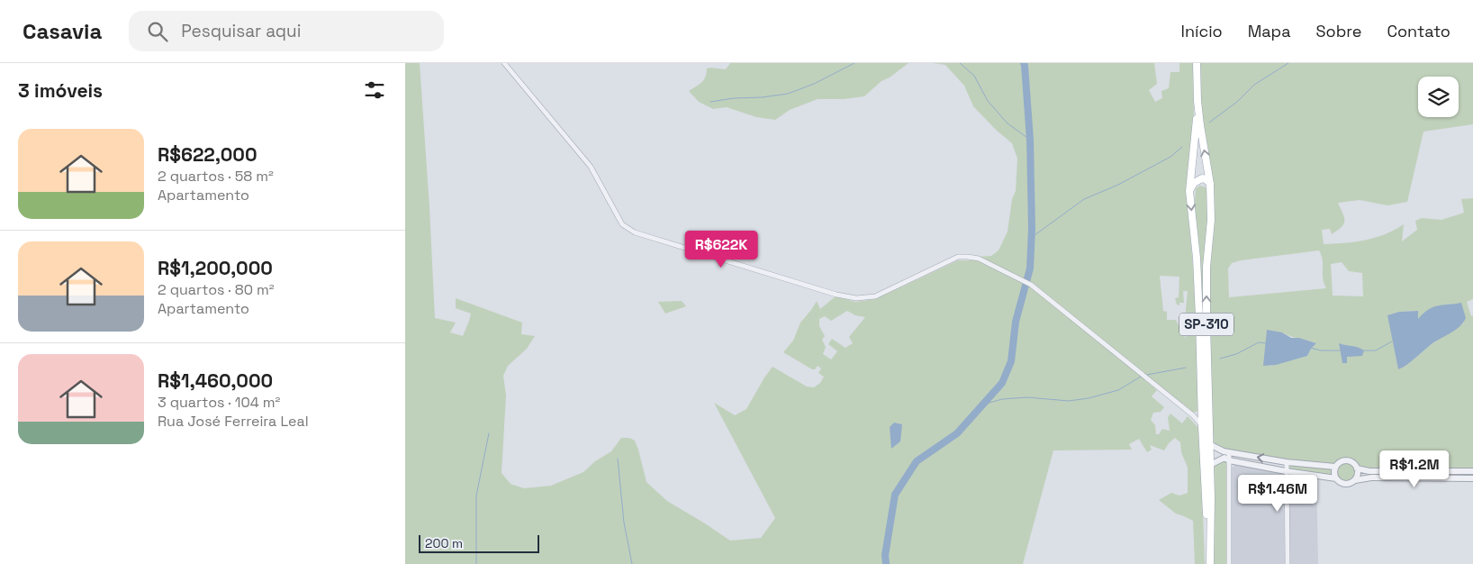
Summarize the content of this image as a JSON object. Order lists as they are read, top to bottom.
{
  "streets": {
    "main road": ["SP-310"]
  },
  "scale_bar": "200 m",
  "page": {
    "header": "Casavia",
    "search": "Pesquisar aqui",
    "nav": [
      "Início",
      "Mapa",
      "Sobre",
      "Contato"
    ],
    "heading": "3 imóveis",
    "list": [
      {
        "name": "R$622,000",
        "note": "2 quartos · 58 m² · Apartamento"
      },
      {
        "name": "R$1,200,000",
        "note": "2 quartos · 80 m² · Apartamento"
      },
      {
        "name": "R$1,460,000",
        "note": "3 quartos · 104 m² · Rua José Ferreira Leal"
      }
    ],
    "price": ["R$622K", "R$1.2M", "R$1.46M"],
    "scale": "200 m"
  }
}
